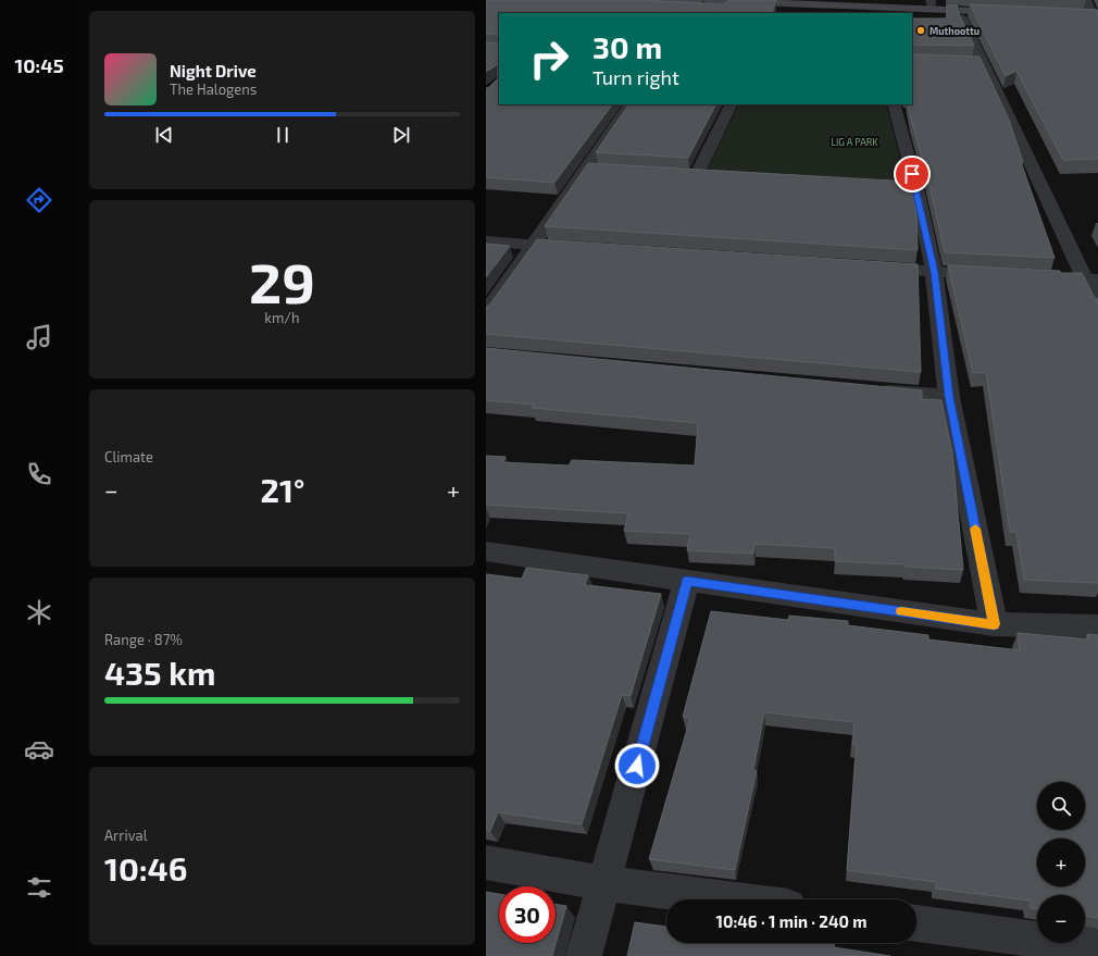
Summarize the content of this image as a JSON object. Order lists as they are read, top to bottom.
{
  "parks": ["LIG A PARK"],
  "places": ["Muthoottu"],
  "page": {
    "tabs": "10:45",
    "turn": ["30 m", "Turn right"],
    "song": ["Night Drive", "The Halogens"],
    "tile": [
      ["29", "km/h"],
      "Climate",
      ["Range · 87%", "435 km"],
      ["Arrival", "10:46"]
    ],
    "heat": ["−", "21°", "+"],
    "map_buttons": ["+", "−"],
    "limit": "30",
    "trip": "10:46 · 1 min · 240 m"
  }
}
